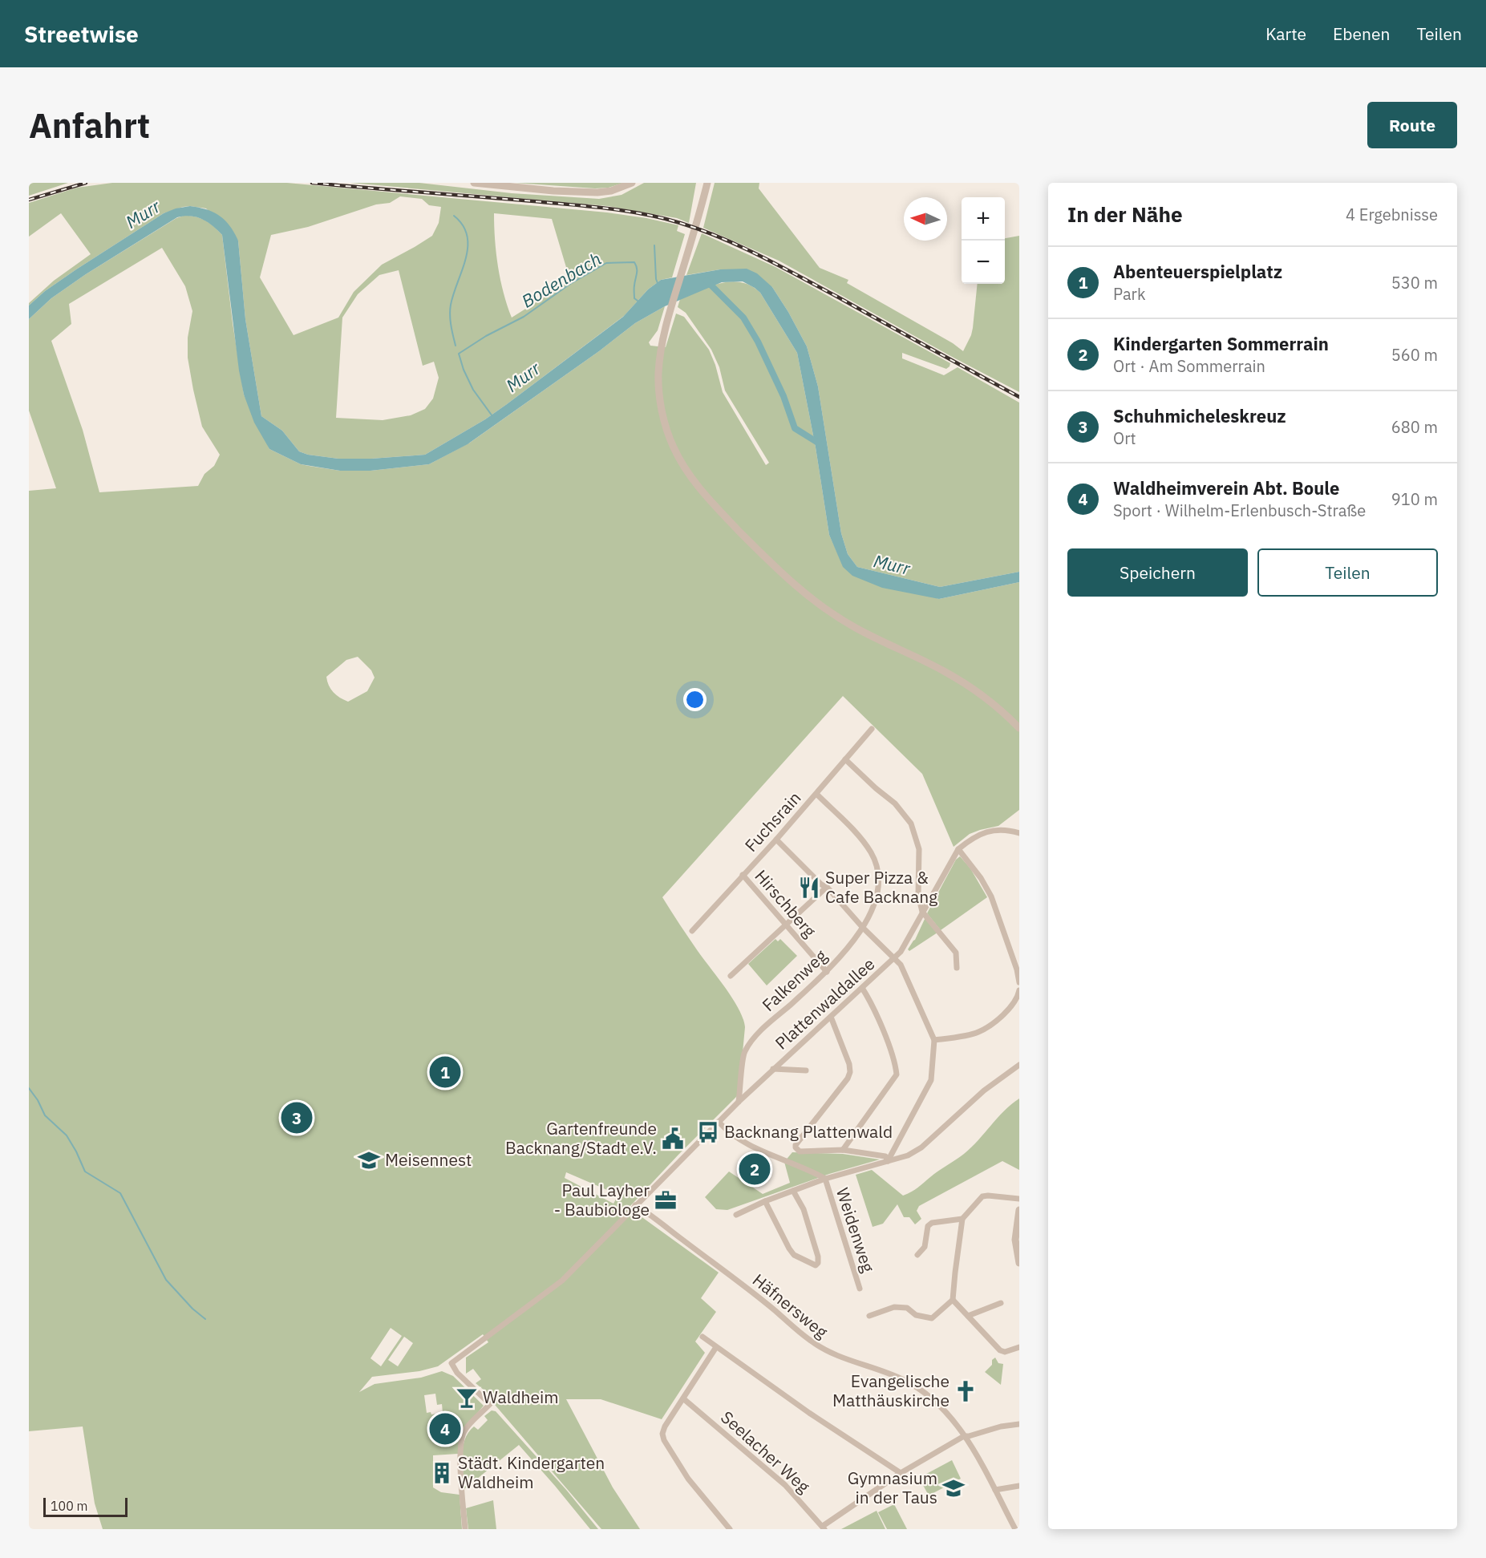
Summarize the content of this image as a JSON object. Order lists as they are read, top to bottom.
{
  "streets": {
    "street": [
      "Fuchsrain",
      "Hirschberg",
      "Falkenweg",
      "Plattenwaldallee",
      "Weidenweg",
      "Häfnersweg",
      "Seelacher Weg"
    ]
  },
  "crossings": [
    ["Fuchsrain", "Hirschberg"],
    ["Fuchsrain", "Falkenweg"],
    ["Hirschberg", "Falkenweg"],
    ["Falkenweg", "Plattenwaldallee"],
    ["Plattenwaldallee", "Häfnersweg"]
  ],
  "water": ["Murr", "Bodenbach"],
  "places": {
    "restaurant": ["Super Pizza & Cafe Backnang"],
    "bus stop": ["Backnang Plattenwald"],
    "public building": ["Gartenfreunde Backnang/Stadt e.V."],
    "school or university": ["Meisennest", "Gymnasium in der Taus"],
    "office": ["Paul Layher - Baubiologe"],
    "church": ["Evangelische Matthäuskirche"],
    "bar": ["Waldheim"],
    "building": ["Städt. Kindergarten Waldheim"]
  },
  "scale_bar": "100 m",
  "north": "left",
  "page": {
    "header": "Streetwise",
    "nav": ["Karte", "Ebenen", "Teilen"],
    "buttons": [
      "Route",
      ["Speichern", "Teilen"]
    ],
    "title": "Anfahrt",
    "heading": ["In der Nähe", "4 Ergebnisse"],
    "map_buttons": ["+", "−"],
    "list": [
      {
        "mark": "1",
        "name": "Abenteuerspielplatz",
        "note": "Park",
        "value": "530 m"
      },
      {
        "mark": "2",
        "name": "Kindergarten Sommerrain",
        "note": "Ort · Am Sommerrain",
        "value": "560 m"
      },
      {
        "mark": "3",
        "name": "Schuhmicheleskreuz",
        "note": "Ort",
        "value": "680 m"
      },
      {
        "mark": "4",
        "name": "Waldheimverein Abt. Boule",
        "note": "Sport · Wilhelm-Erlenbusch-Straße",
        "value": "910 m"
      }
    ],
    "pins": [
      "1",
      "3",
      "2",
      "4"
    ],
    "scale": "100 m"
  }
}
